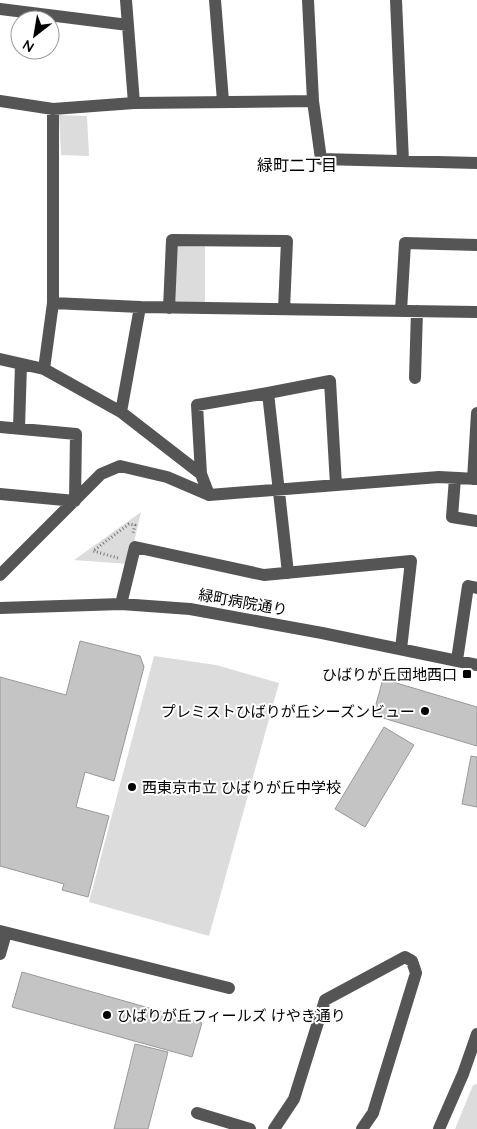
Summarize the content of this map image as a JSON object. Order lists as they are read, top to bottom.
{
  "streets": {
    "street": ["緑町病院通り"]
  },
  "districts": ["緑町二丁目"],
  "places": {
    "transit": ["ひばりが丘団地西口"],
    "other": ["プレミストひばりが丘シーズンビュー", "西東京市立 ひばりが丘中学校", "ひばりが丘フィールズ けやき通り"]
  },
  "north": "bottom left"
}
